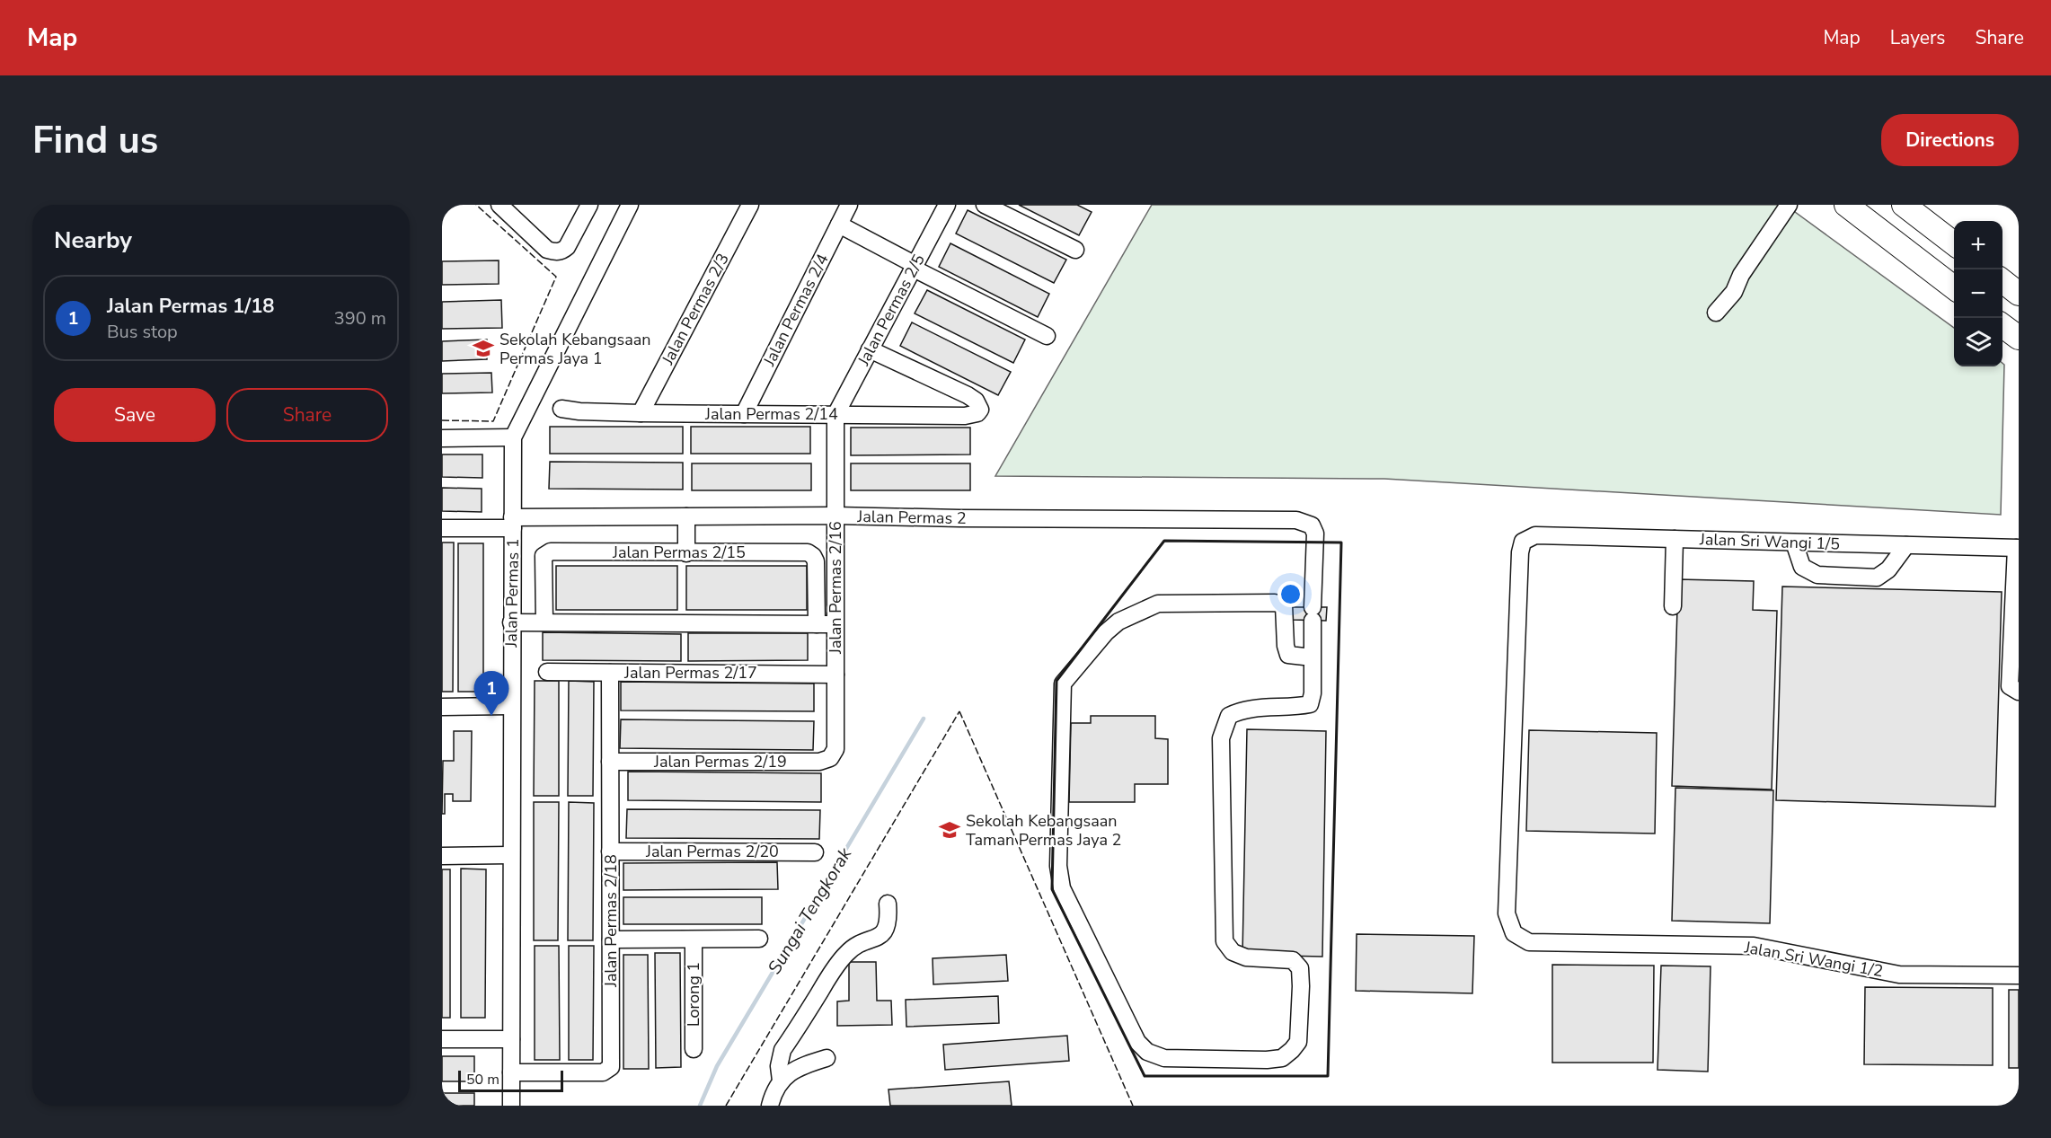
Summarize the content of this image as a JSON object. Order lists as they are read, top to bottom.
{
  "streets": {
    "street": [
      "Jalan Permas 2/3",
      "Jalan Permas 2/4",
      "Jalan Permas 2/5",
      "Jalan Permas 2/14",
      "Jalan Permas 2",
      "Jalan Sri Wangi 1/5",
      "Jalan Permas 2/15",
      "Jalan Permas 2/16",
      "Jalan Permas 1",
      "Jalan Permas 2/17",
      "Jalan Permas 2/19",
      "Jalan Permas 2/20",
      "Jalan Permas 2/18",
      "Jalan Sri Wangi 1/2",
      "Lorong 1"
    ]
  },
  "crossings": [
    ["Jalan Permas 2/3", "Jalan Permas 2/14"],
    ["Jalan Permas 2/4", "Jalan Permas 2/14"],
    ["Jalan Permas 2/5", "Jalan Permas 2/14"],
    ["Jalan Permas 2/5", "Jalan Permas 2/16"],
    ["Jalan Permas 2/14", "Jalan Permas 2/16"],
    ["Jalan Permas 2", "Jalan Permas 2/16"],
    ["Jalan Permas 2", "Jalan Permas 1"],
    ["Jalan Sri Wangi 1/5", "Jalan Sri Wangi 1/2"],
    ["Jalan Permas 2/16", "Jalan Permas 2/17"],
    ["Jalan Permas 2/16", "Jalan Permas 2/19"],
    ["Jalan Permas 1", "Jalan Permas 2/18"],
    ["Jalan Permas 2/17", "Jalan Permas 2/18"],
    ["Jalan Permas 2/19", "Jalan Permas 2/18"],
    ["Jalan Permas 2/20", "Jalan Permas 2/18"]
  ],
  "water": ["Sungai Tengkorak"],
  "places": {
    "school or university": ["Sekolah Kebangsaan Permas Jaya 1", "Sekolah Kebangsaan Taman Permas Jaya 2"]
  },
  "scale_bar": "50 m",
  "page": {
    "header": "Map",
    "nav": ["Map", "Layers", "Share"],
    "buttons": [
      "Directions",
      ["Save", "Share"]
    ],
    "title": "Find us",
    "heading": "Nearby",
    "map_buttons": ["+", "−"],
    "list": [
      {
        "mark": "1",
        "name": "Jalan Permas 1/18",
        "note": "Bus stop",
        "value": "390 m"
      }
    ],
    "pins": "1",
    "scale": "50 m"
  }
}
